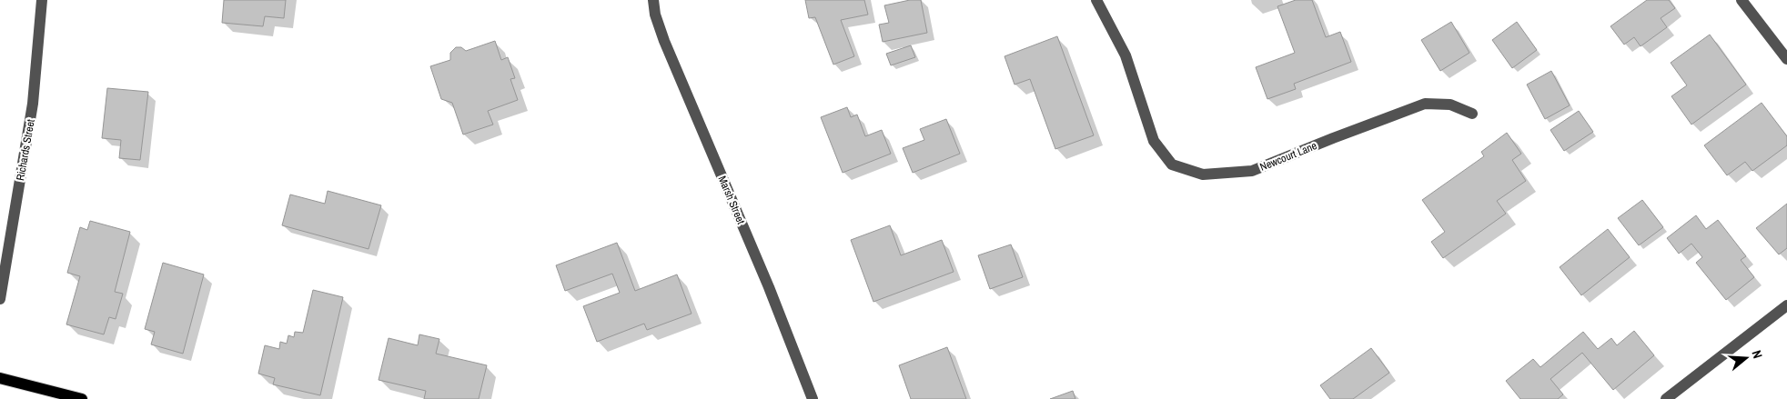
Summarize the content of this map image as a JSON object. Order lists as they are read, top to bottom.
{
  "streets": {
    "street": ["Richards Street", "Newcourt Lane", "Marsh Street"]
  },
  "north": "right"
}
